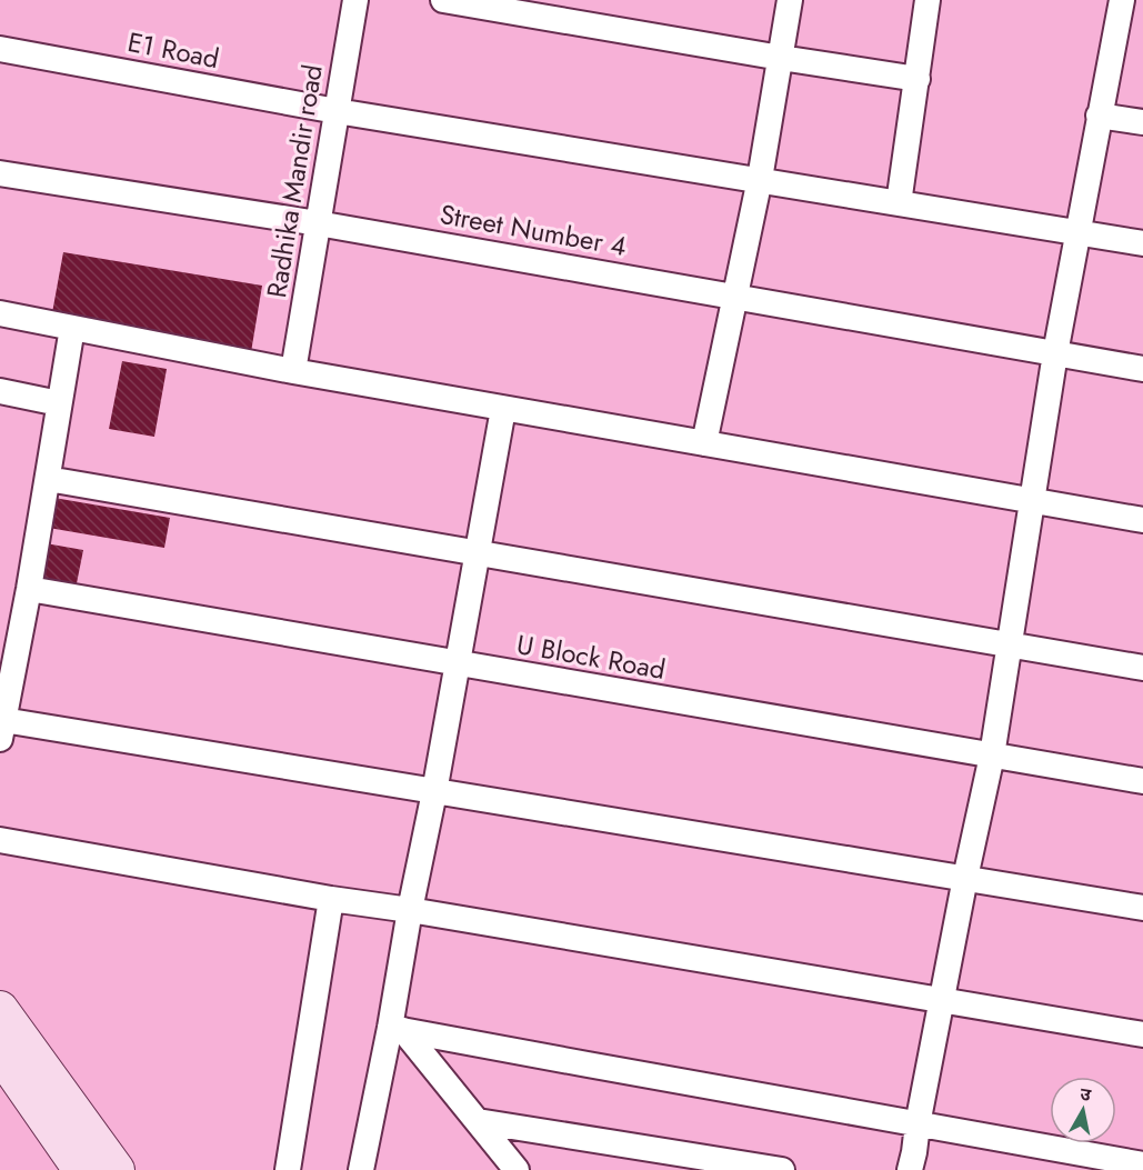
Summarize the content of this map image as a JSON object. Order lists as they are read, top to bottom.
{
  "streets": {
    "street": [
      "E1 Road",
      "Radhika Mandir road",
      "Street Number 4",
      "U Block Road"
    ]
  },
  "crossings": [
    ["E1 Road", "Radhika Mandir road"],
    ["Radhika Mandir road", "Street Number 4"]
  ],
  "north": "top"
}
